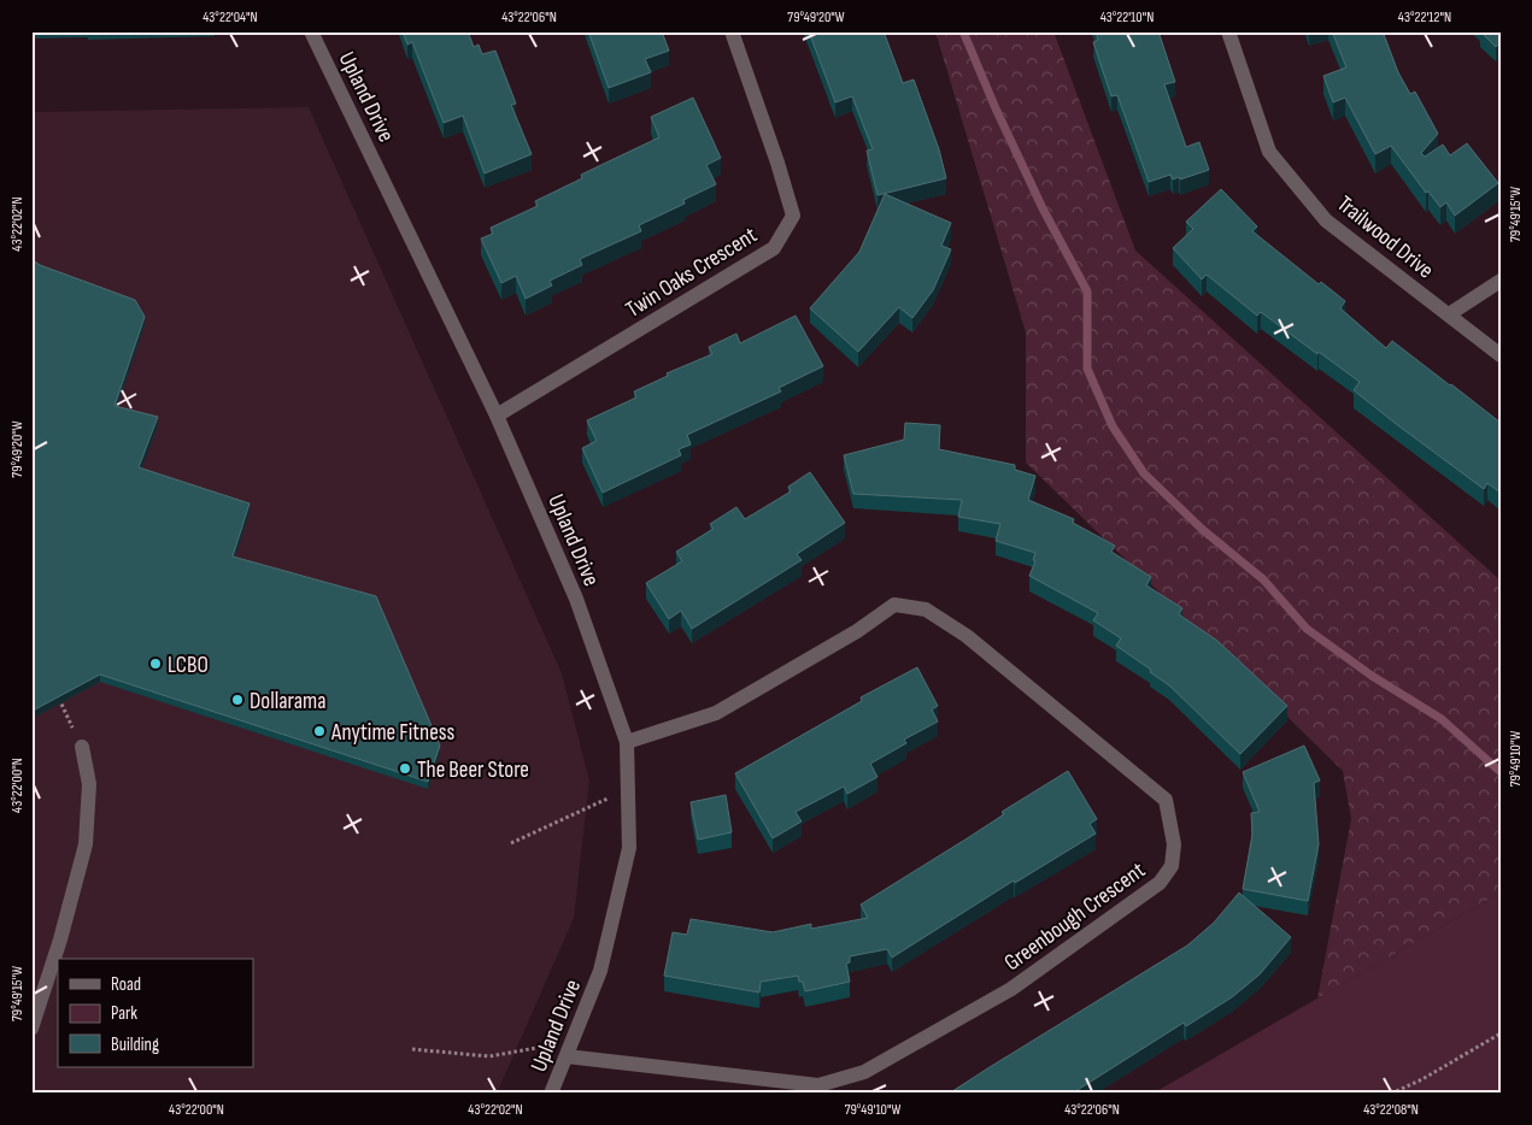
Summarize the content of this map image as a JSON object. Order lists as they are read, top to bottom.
{
  "streets": {
    "street": [
      "Upland Drive",
      "Trailwood Drive",
      "Twin Oaks Crescent",
      "Greenbough Crescent"
    ]
  },
  "crossings": [
    ["Upland Drive", "Twin Oaks Crescent"],
    ["Upland Drive", "Greenbough Crescent"]
  ],
  "places": [
    "LCBO",
    "Dollarama",
    "Anytime Fitness",
    "The Beer Store"
  ],
  "legend": ["Road", "Park", "Building"],
  "coordinates": [
    "43°22'04\"N",
    "43°22'06\"N",
    "79°49'20\"W",
    "43°22'10\"N",
    "43°22'12\"N",
    "79°49'15\"W",
    "43°22'02\"N",
    "79°49'10\"W",
    "43°22'00\"N",
    "43°22'08\"N"
  ]
}
